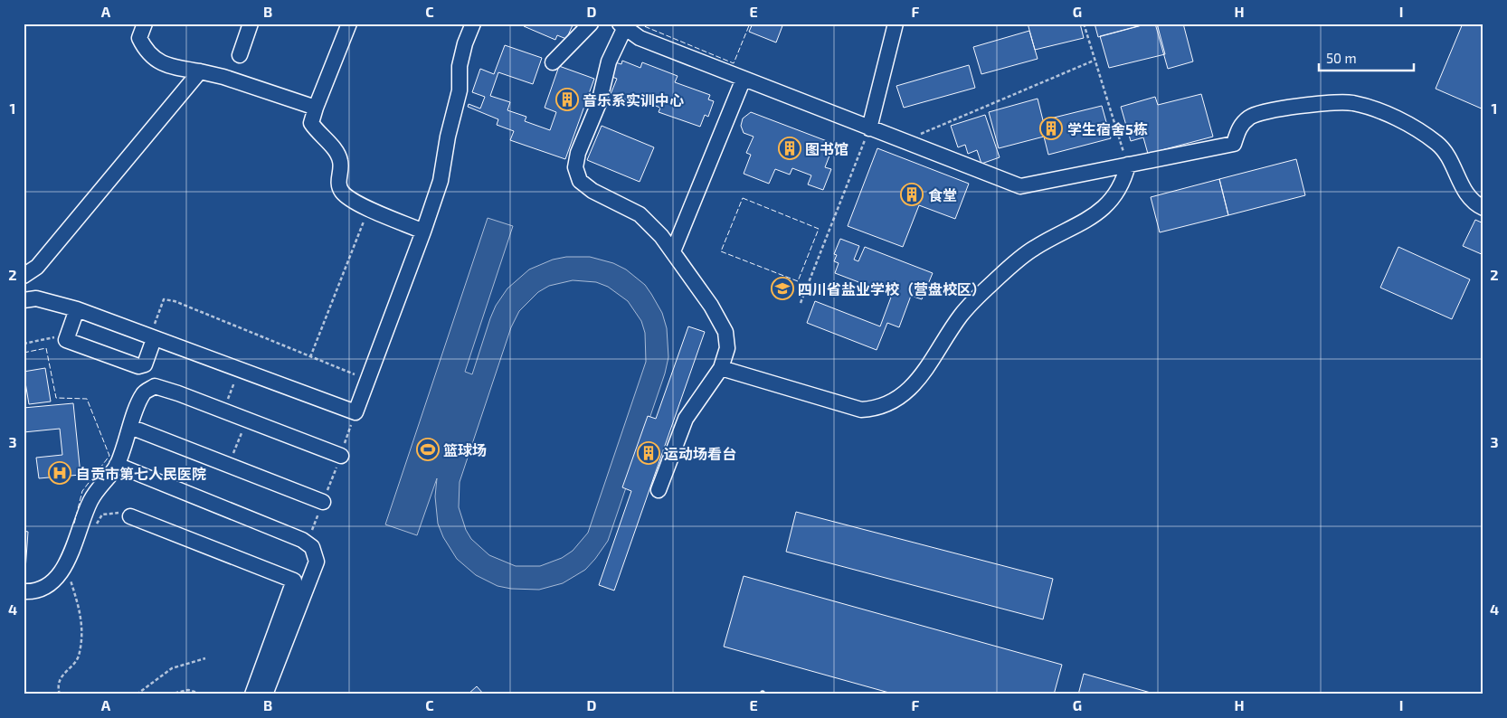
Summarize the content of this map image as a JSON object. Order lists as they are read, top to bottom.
{
  "places": {
    "building": [
      "音乐系实训中心",
      "学生宿舍5栋",
      "图书馆",
      "食堂",
      "运动场看台"
    ],
    "school or university": ["四川省盐业学校（营盘校区）"],
    "sports": ["篮球场"],
    "hospital": ["自贡市第七人民医院"]
  },
  "scale_bar": "50 m",
  "grid": {
    "columns": [
      "A",
      "B",
      "C",
      "D",
      "E",
      "F",
      "G",
      "H",
      "I"
    ],
    "rows": [
      "1",
      "2",
      "3",
      "4"
    ]
  }
}
